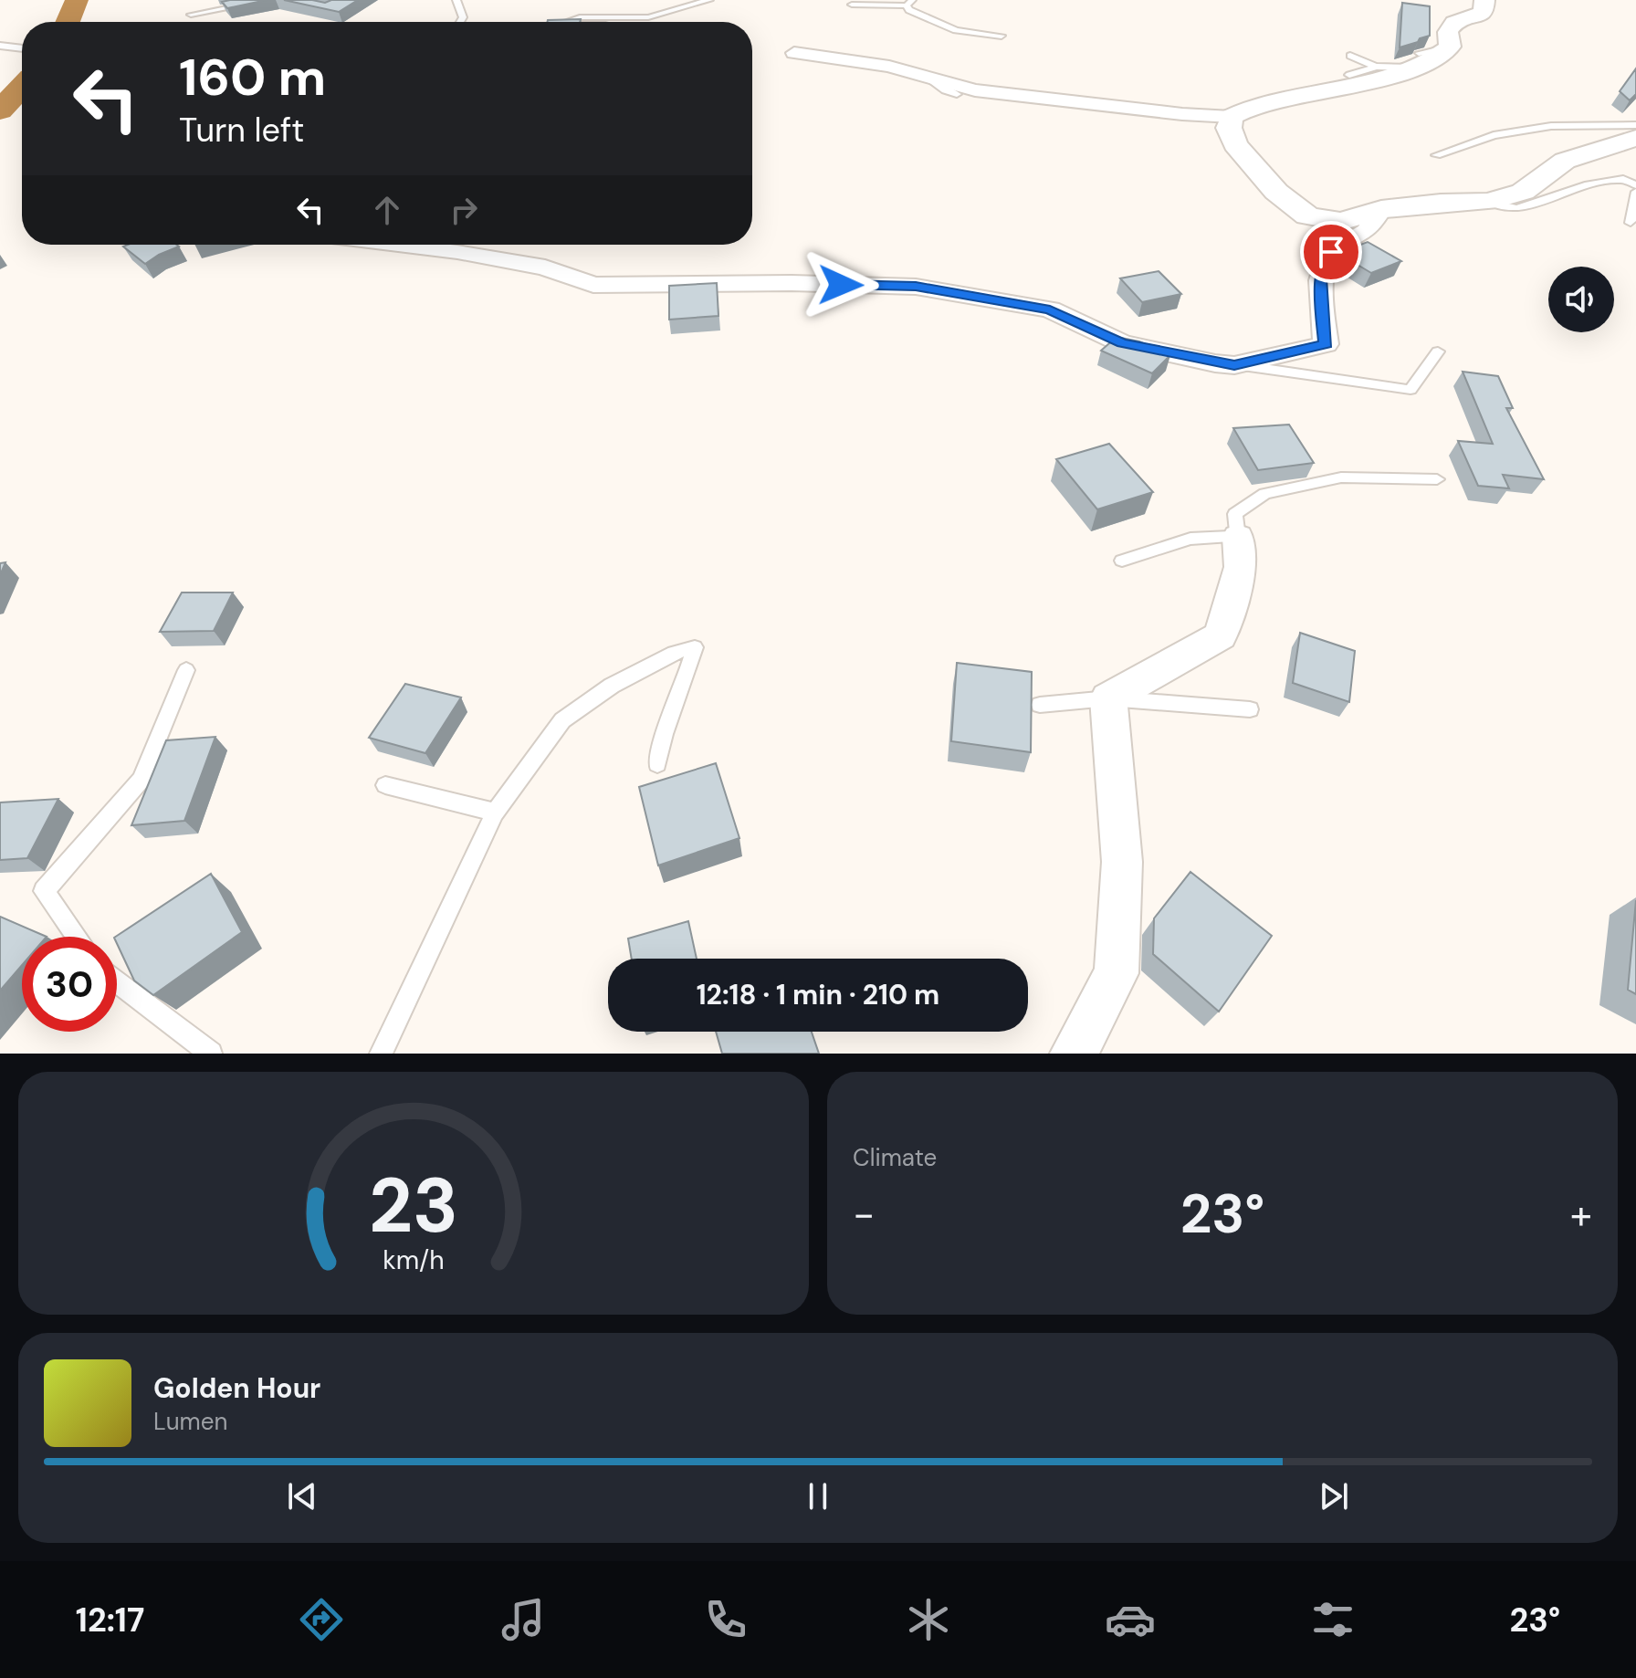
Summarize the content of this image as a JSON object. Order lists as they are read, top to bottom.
{
  "page": {
    "turn": ["160 m", "Turn left"],
    "limit": "30",
    "trip": "12:18 · 1 min · 210 m",
    "tile": "Climate",
    "heat": ["−", "23°", "+"],
    "song": ["Golden Hour", "Lumen"],
    "tabs": ["12:17", "23°"],
    "gauge": ["23", "km/h"]
  }
}
